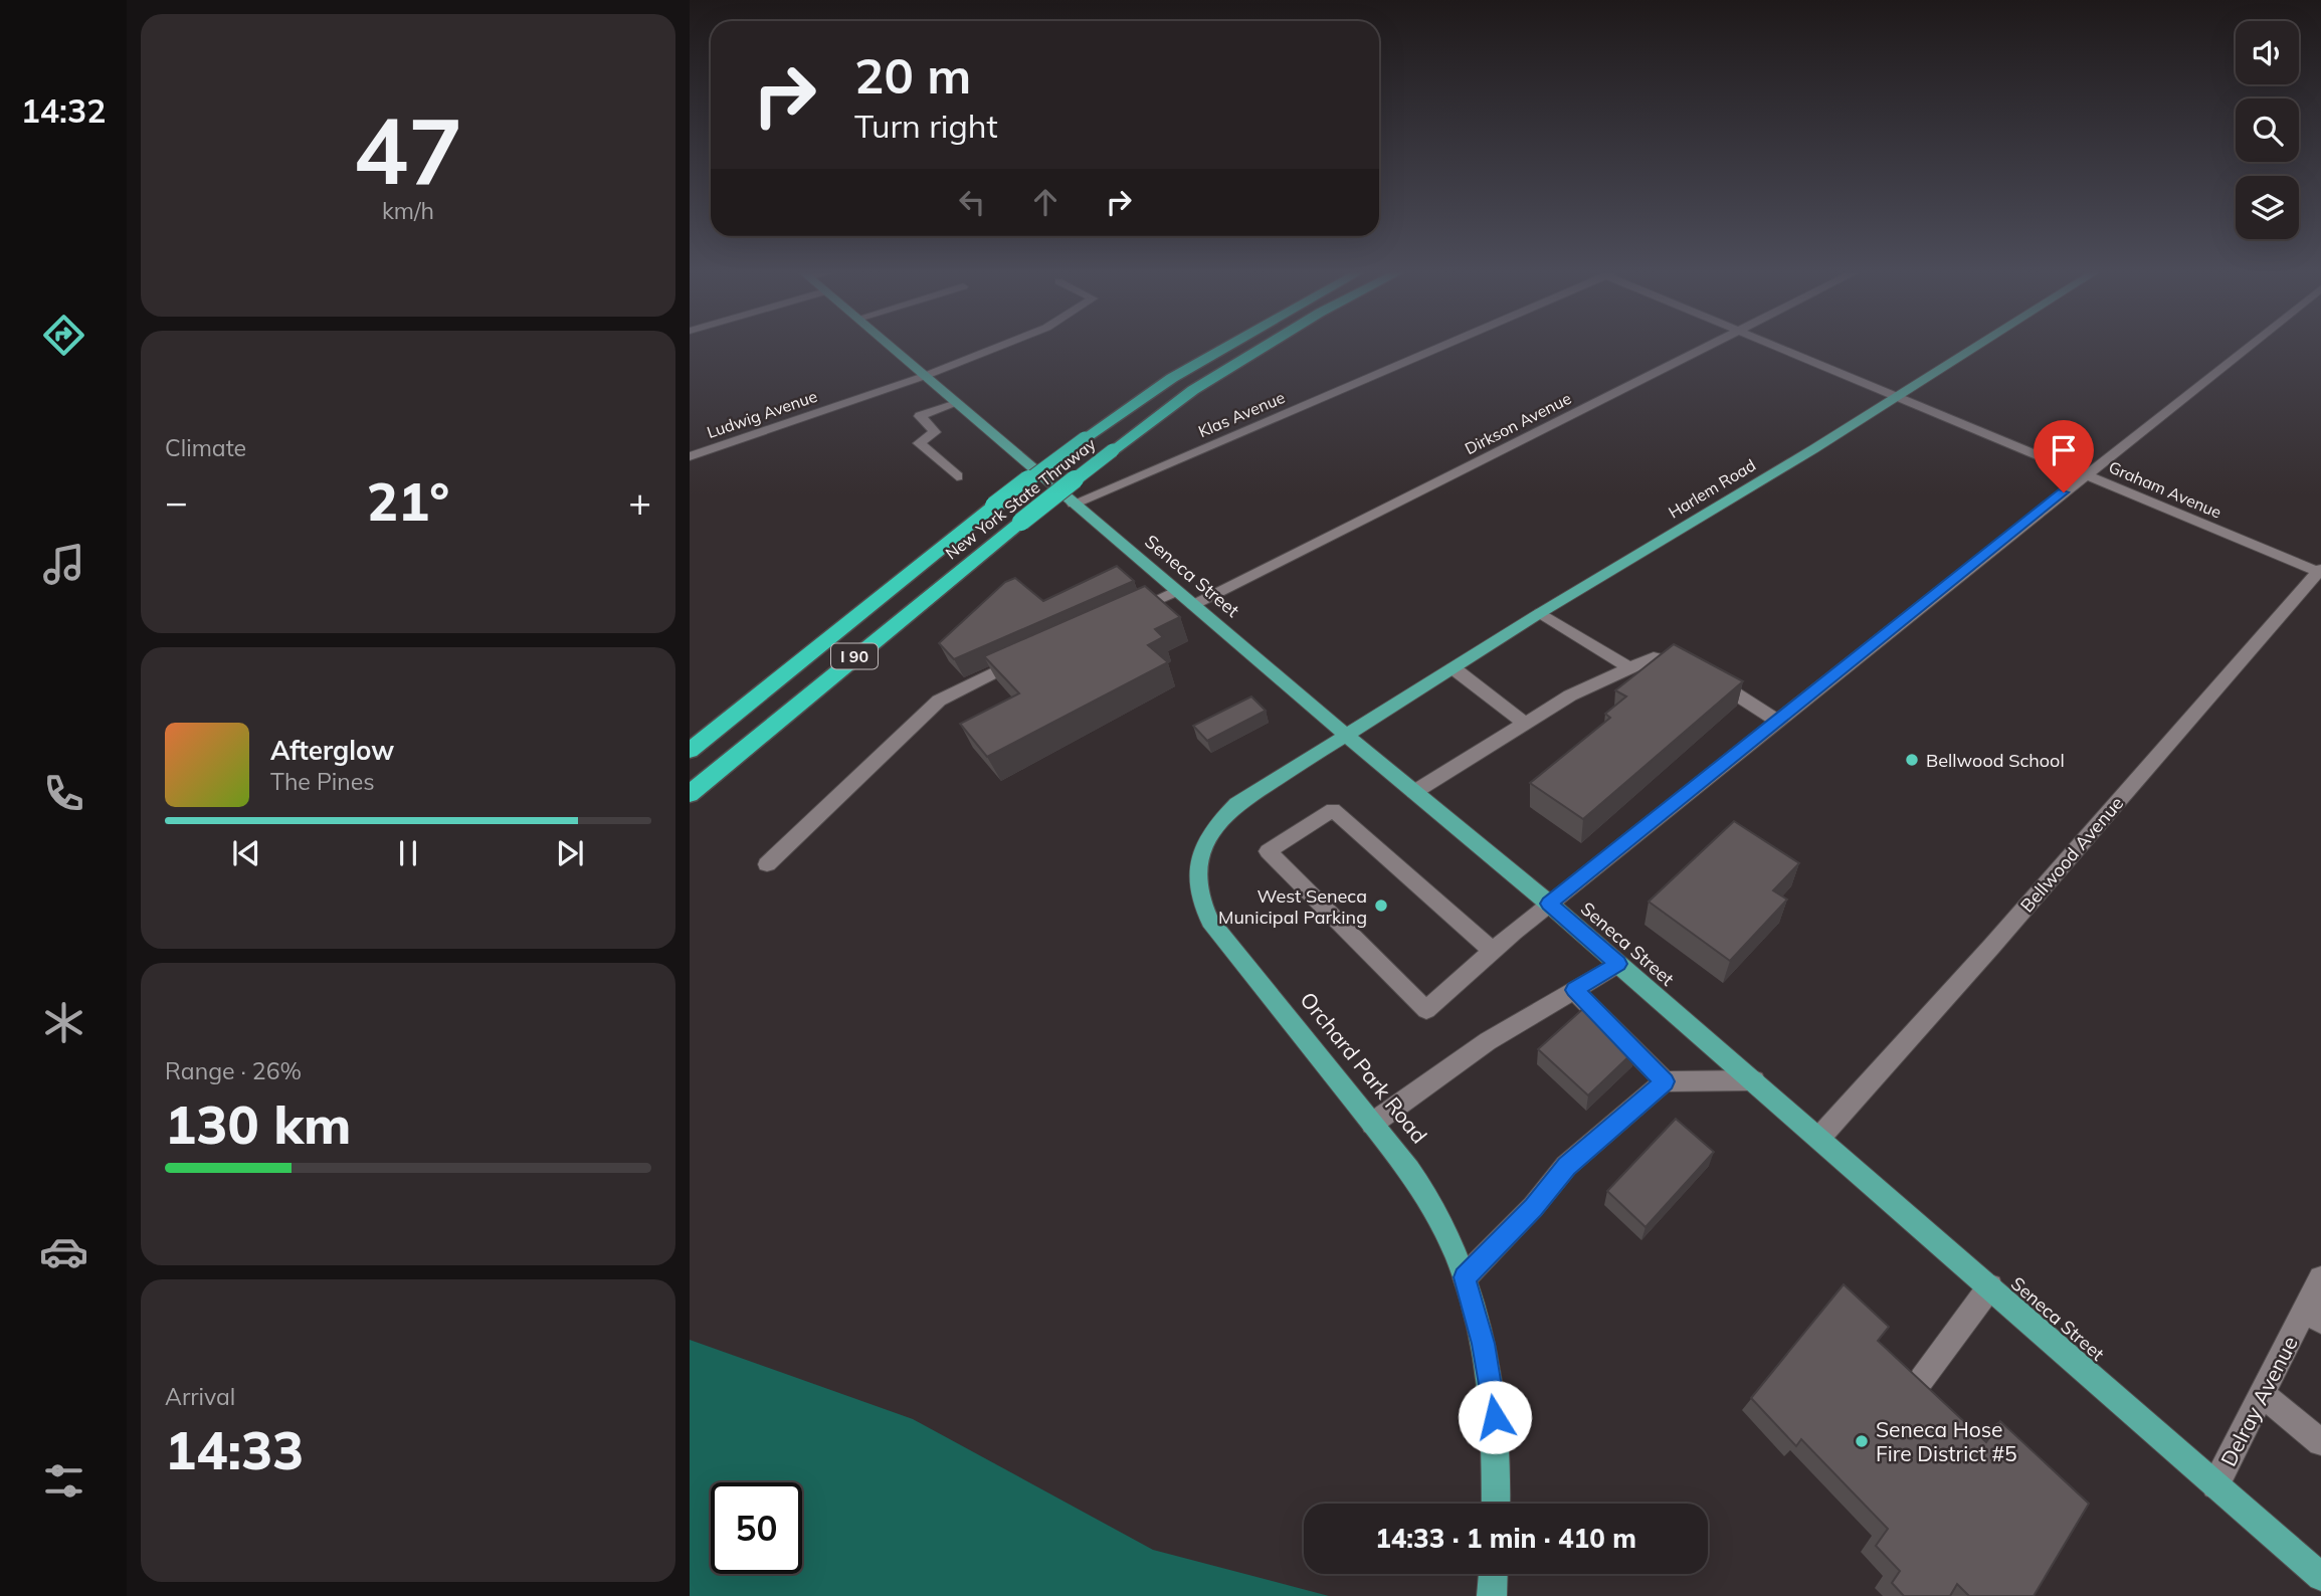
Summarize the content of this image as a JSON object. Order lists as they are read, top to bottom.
{
  "streets": {
    "highway": ["New York State Thruway", "I 90"],
    "main road": ["Harlem Road", "Seneca Street", "Orchard Park Road"],
    "street": [
      "Ludwig Avenue",
      "Klas Avenue",
      "Dirkson Avenue",
      "Graham Avenue",
      "Bellwood Avenue",
      "Delray Avenue"
    ]
  },
  "crossings": [
    ["Ludwig Avenue", "Seneca Street"],
    ["Klas Avenue", "Seneca Street"],
    ["Dirkson Avenue", "Seneca Street"],
    ["Harlem Road", "Graham Avenue"],
    ["Harlem Road", "Seneca Street"],
    ["Harlem Road", "Orchard Park Road"],
    ["Graham Avenue", "Bellwood Avenue"],
    ["Seneca Street", "Bellwood Avenue"],
    ["Seneca Street", "Orchard Park Road"],
    ["Seneca Street", "Delray Avenue"]
  ],
  "places": ["Bellwood School", "West Seneca Municipal Parking", "Seneca Hose Fire District #5"],
  "page": {
    "tabs": "14:32",
    "tile": [
      ["47", "km/h"],
      "Climate",
      ["Range · 26%", "130 km"],
      ["Arrival", "14:33"]
    ],
    "turn": ["20 m", "Turn right"],
    "heat": ["−", "21°", "+"],
    "song": ["Afterglow", "The Pines"],
    "limit": "50",
    "trip": "14:33 · 1 min · 410 m"
  }
}
